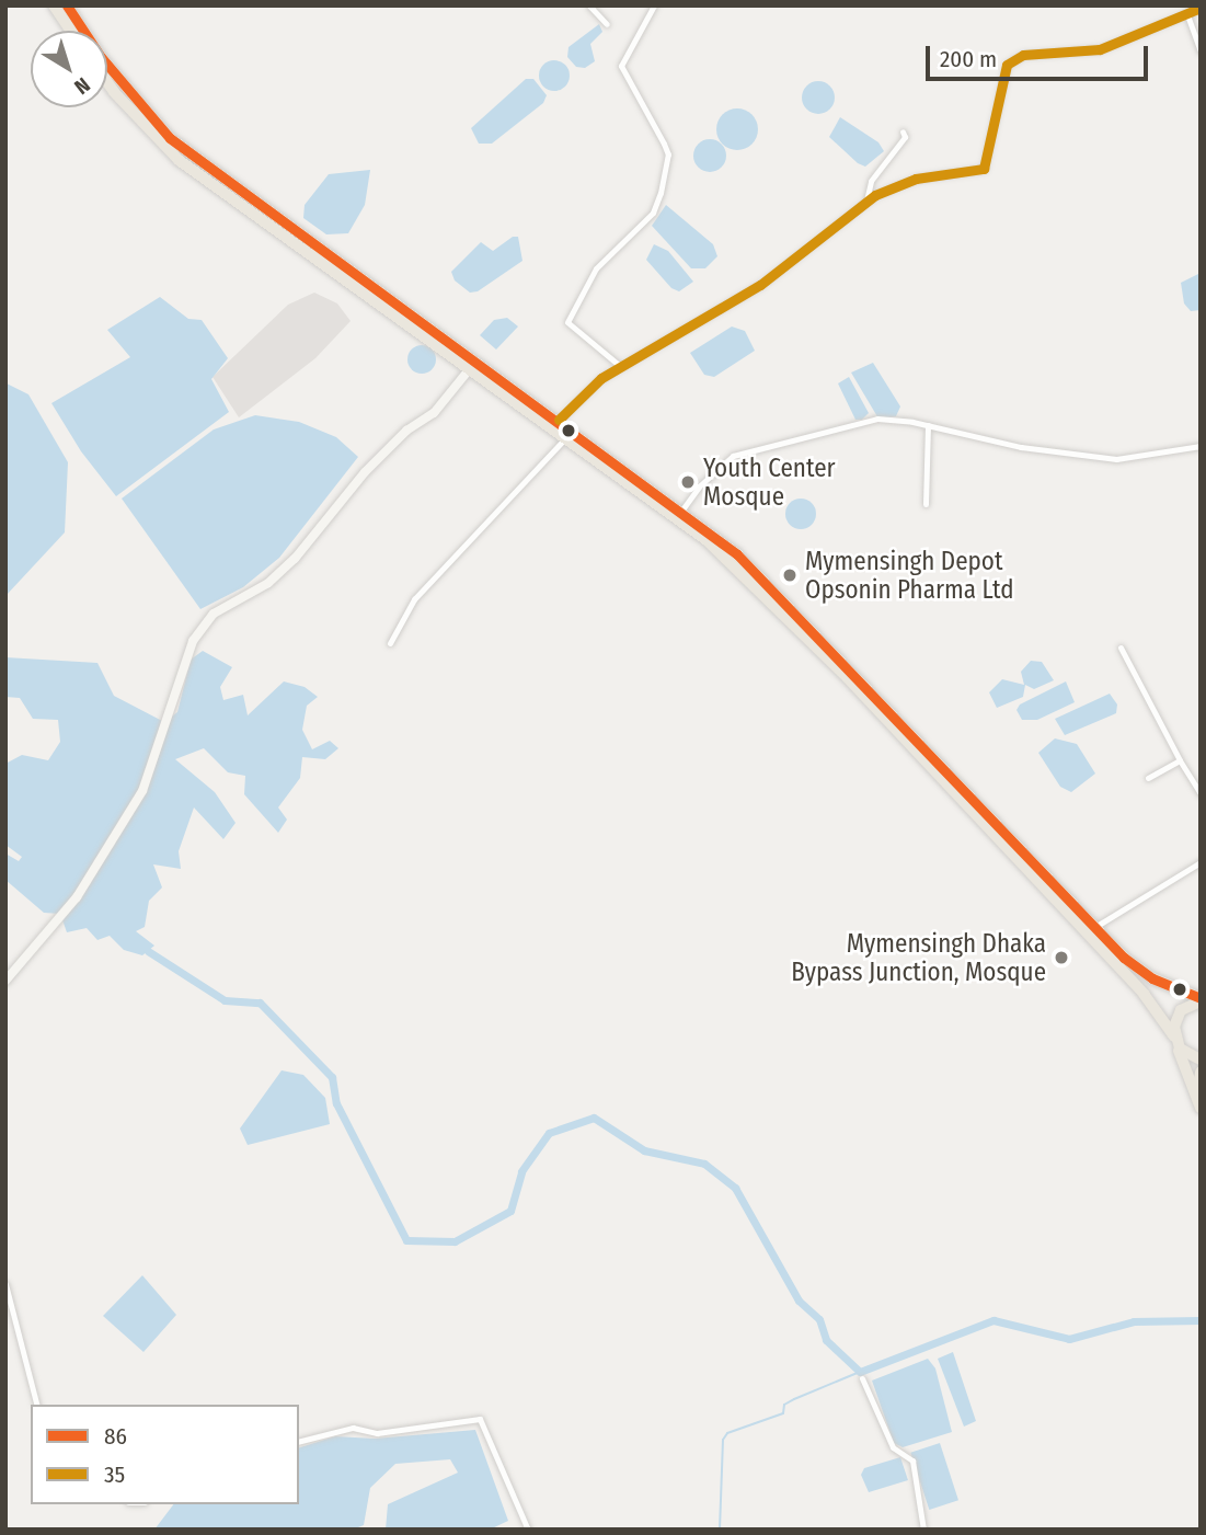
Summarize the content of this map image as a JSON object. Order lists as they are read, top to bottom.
{
  "places": ["Youth Center Mosque", "Mymensingh Depot Opsonin Pharma Ltd", "Mymensingh Dhaka Bypass Junction, Mosque"],
  "lines": ["transit line 86", "transit line 35"],
  "legend": ["86", "35"],
  "scale_bar": "200 m",
  "north": "bottom right"
}
